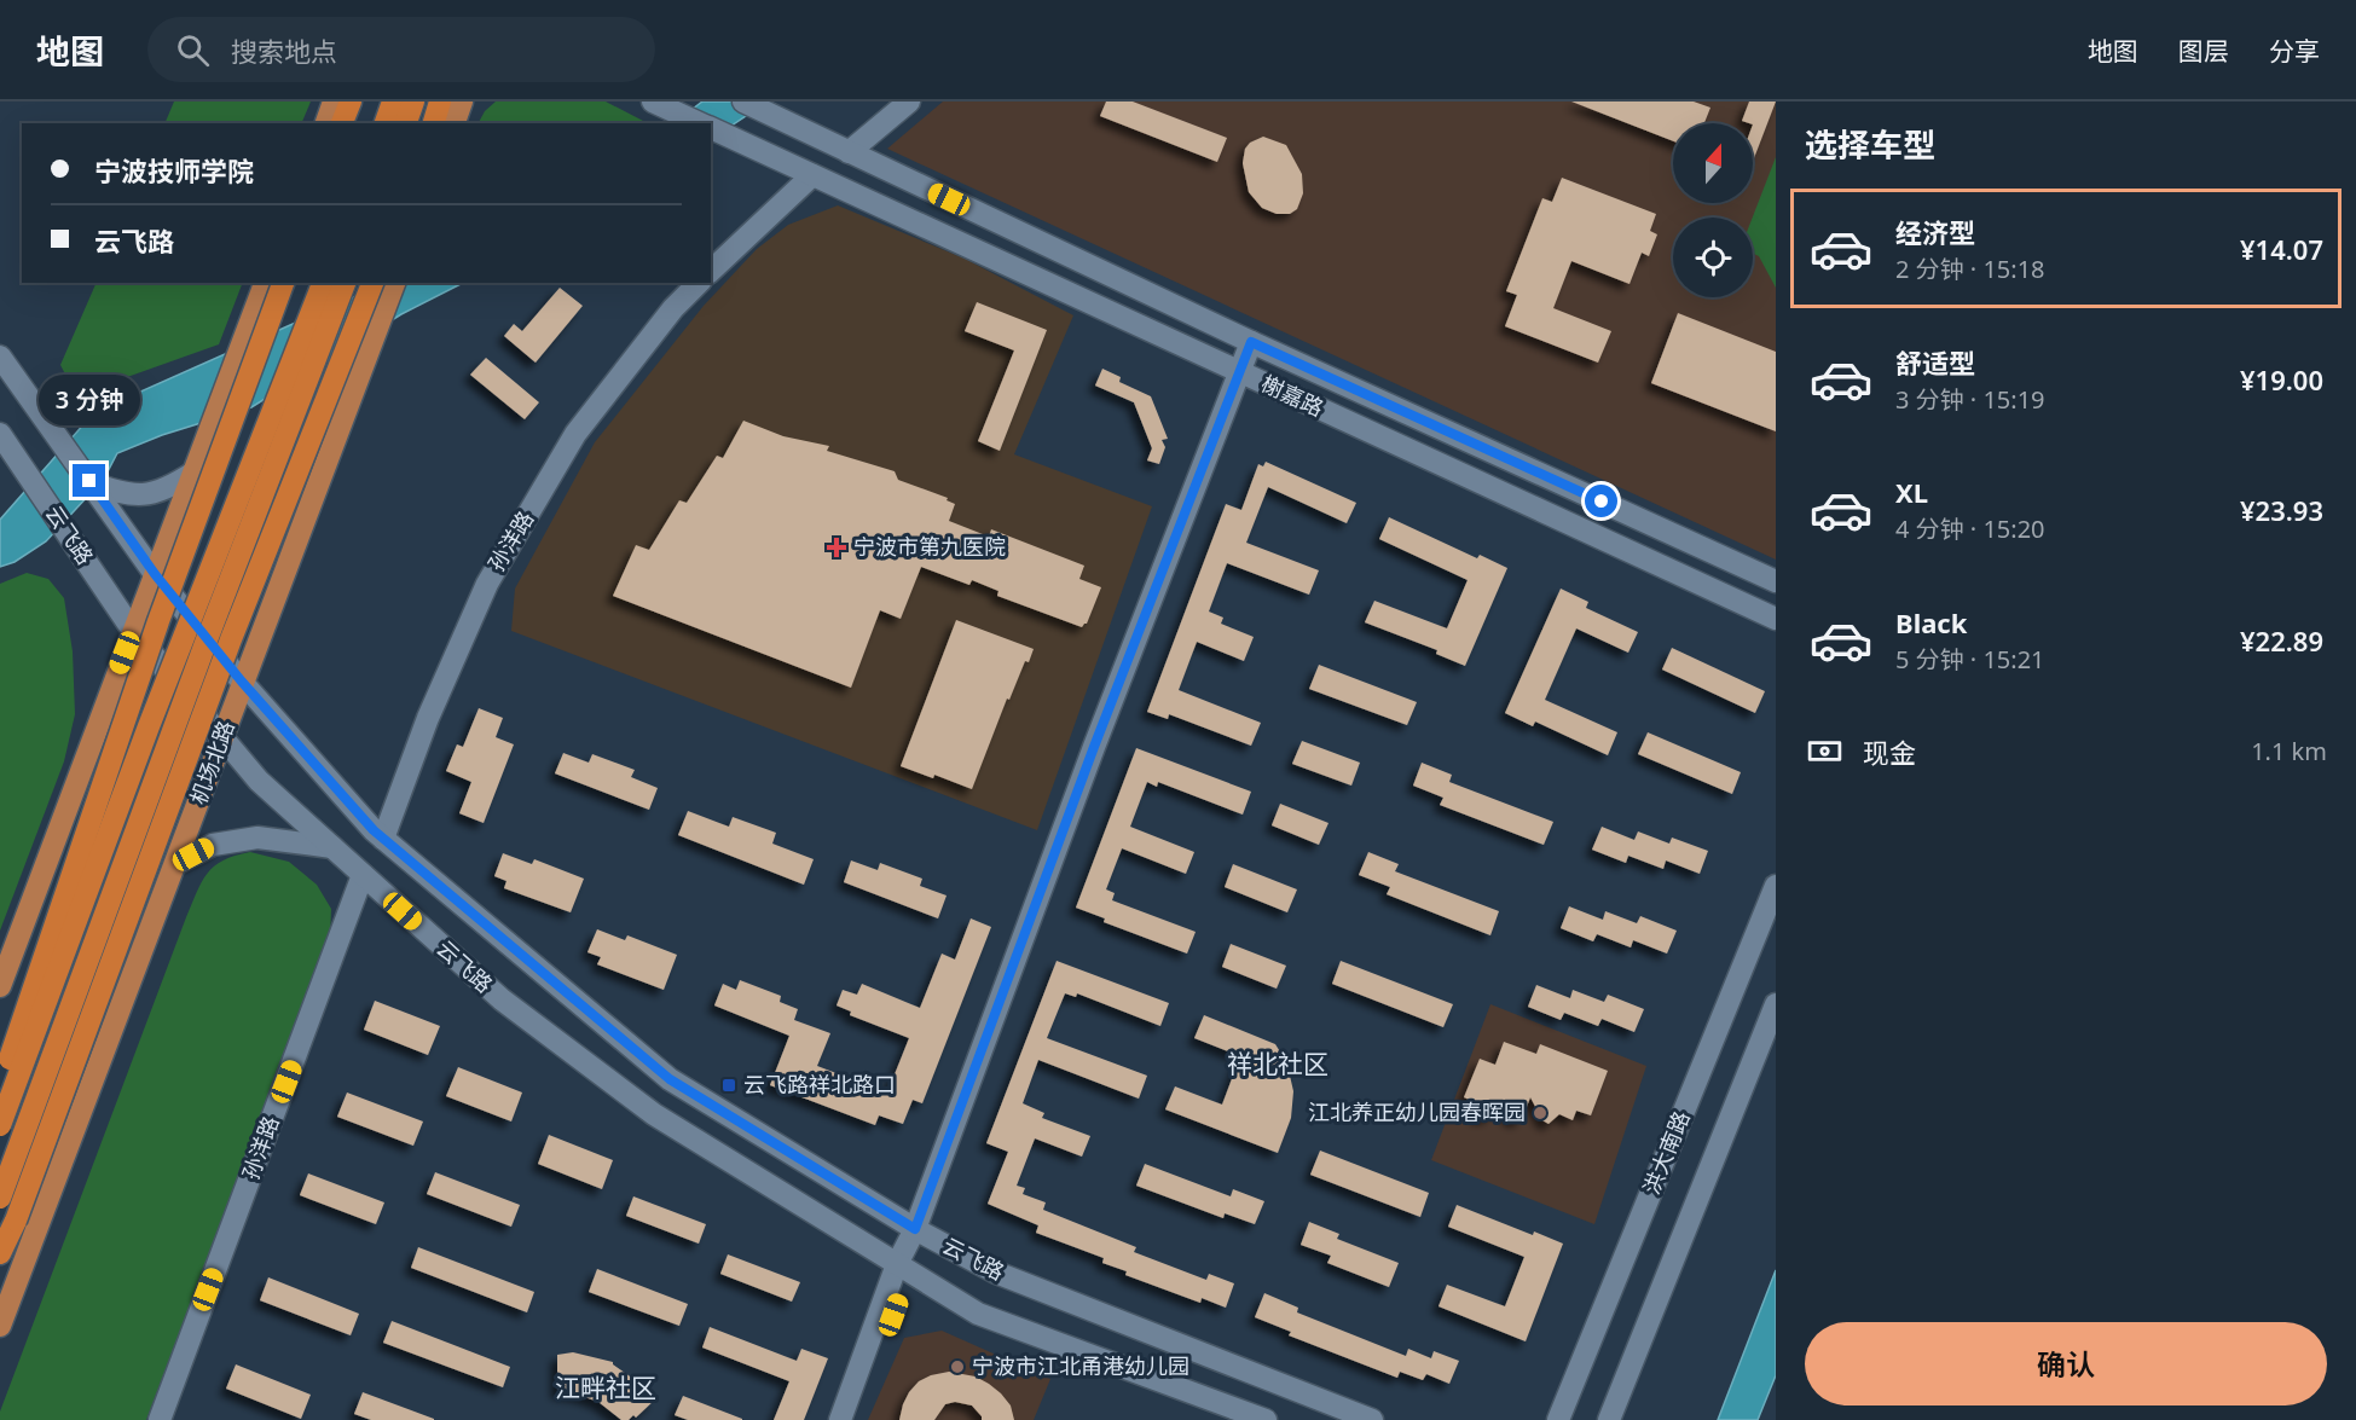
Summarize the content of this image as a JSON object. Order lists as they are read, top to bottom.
{
  "streets": {
    "main road": [
      "榭嘉路",
      "云飞路",
      "孙洋路",
      "机场北路",
      "洪大南路"
    ]
  },
  "crossings": [
    ["云飞路", "孙洋路"],
    ["云飞路", "机场北路"]
  ],
  "districts": ["祥北社区", "江畔社区"],
  "places": {
    "health": ["宁波市第九医院"],
    "transit": ["云飞路祥北路口"],
    "other": ["江北养正幼儿园春晖园", "宁波市江北甬港幼儿园"]
  },
  "north": "top",
  "page": {
    "header": "地图",
    "search": "搜索地点",
    "nav": ["地图", "图层", "分享"],
    "heading": "选择车型",
    "banner": ["宁波技师学院", "云飞路"],
    "list": [
      {
        "name": "经济型",
        "note": "2 分钟 · 15:18",
        "value": "¥14.07"
      },
      {
        "name": "舒适型",
        "note": "3 分钟 · 15:19",
        "value": "¥19.00"
      },
      {
        "name": "XL",
        "note": "4 分钟 · 15:20",
        "value": "¥23.93"
      },
      {
        "name": "Black",
        "note": "5 分钟 · 15:21",
        "value": "¥22.89"
      }
    ],
    "bubble": "3 分钟",
    "pay": ["现金", "1.1 km"],
    "buttons": "确认"
  }
}
